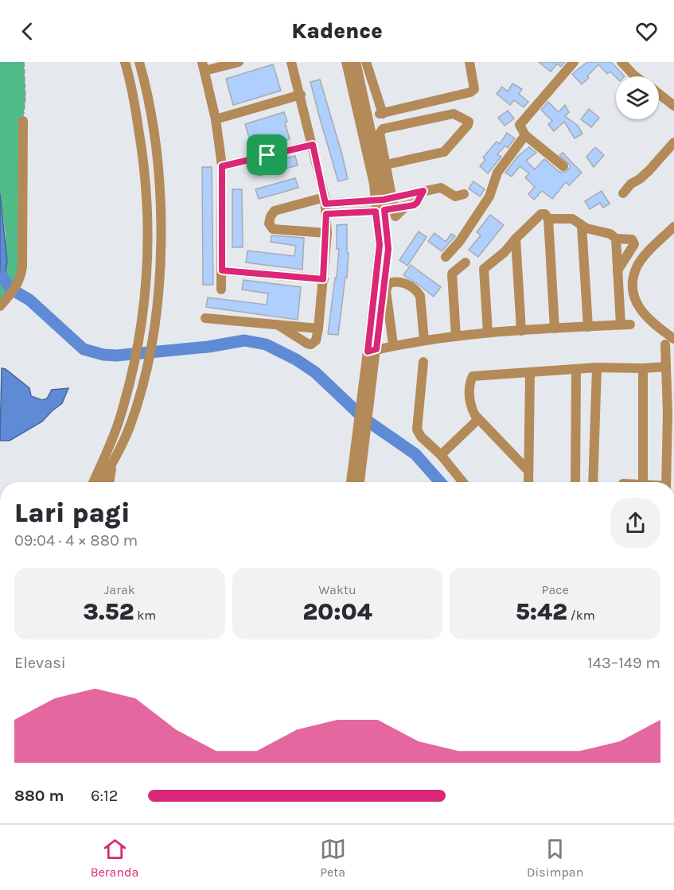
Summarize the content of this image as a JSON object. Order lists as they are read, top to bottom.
{
  "page": {
    "header": "Kadence",
    "heading": ["Lari pagi", "09:04 · 4 × 880 m"],
    "stats": [
      ["Jarak", "3.52 km"],
      ["Waktu", "20:04"],
      ["Pace", "5:42 /km"]
    ],
    "chart": ["Elevasi", "143–149 m"],
    "list": [
      {
        "name": "880 m",
        "note": "6:12"
      }
    ],
    "tabs": ["Beranda", "Peta", "Disimpan"]
  }
}
